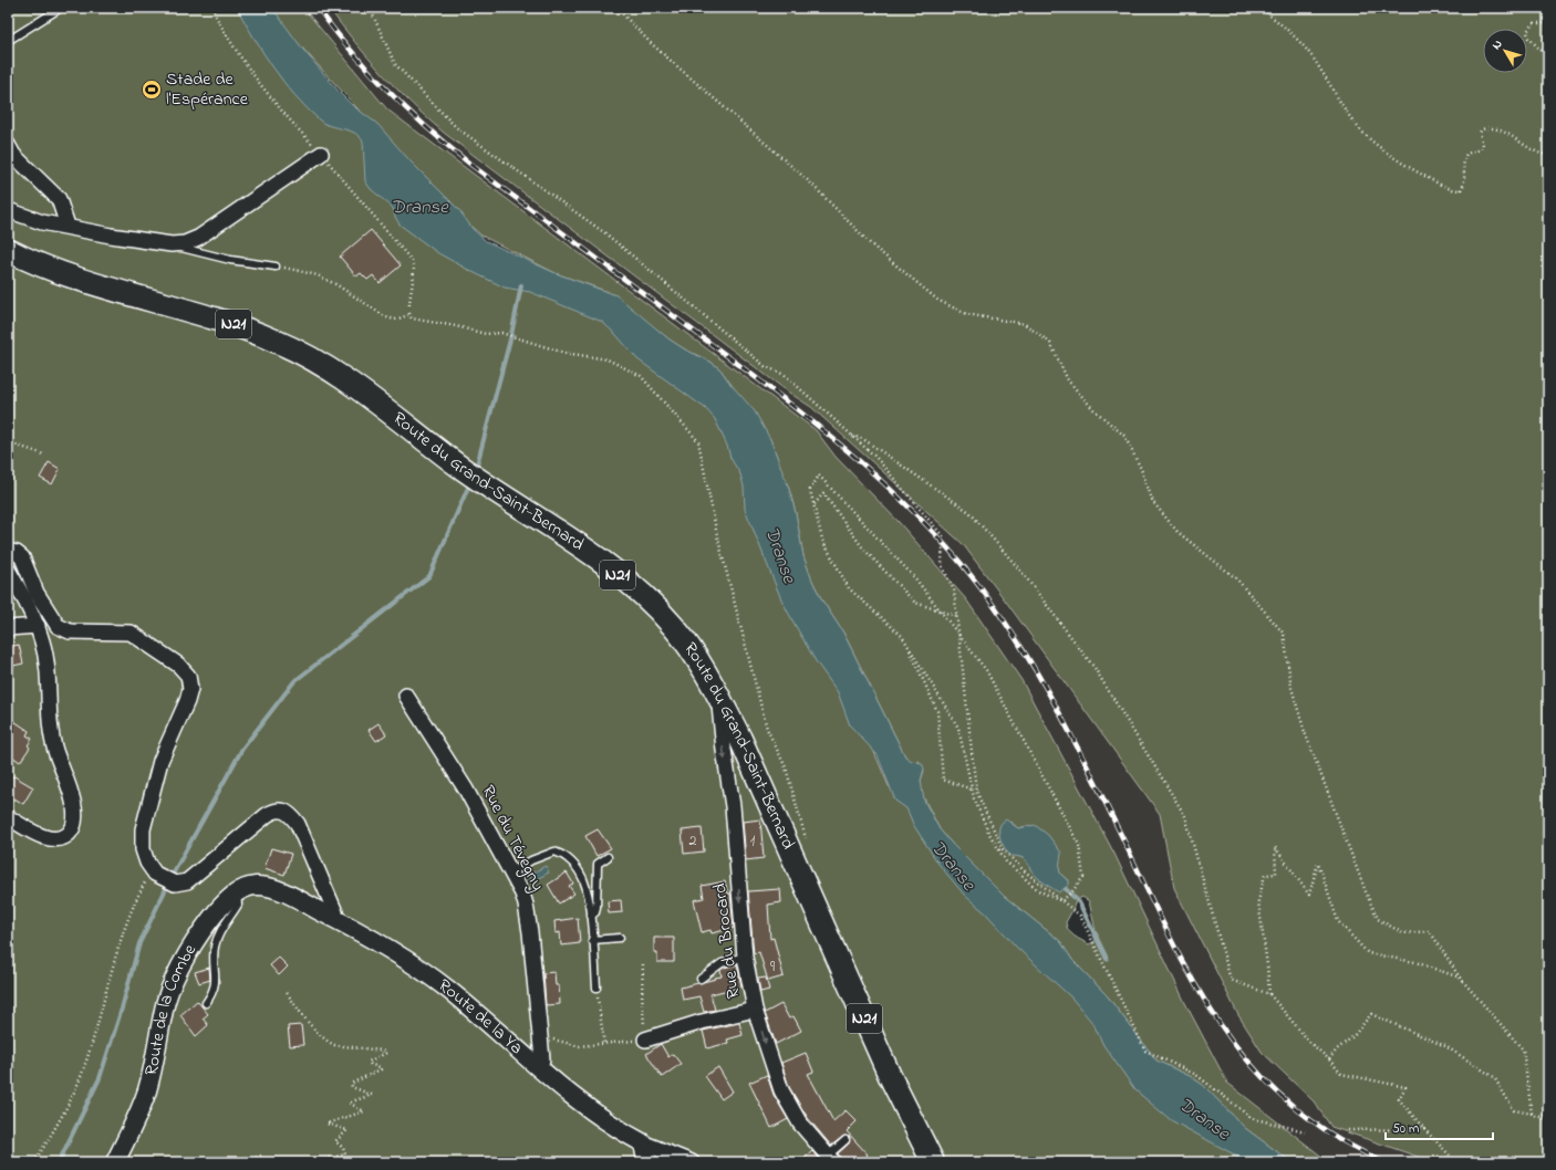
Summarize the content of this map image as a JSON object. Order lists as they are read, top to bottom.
{
  "streets": {
    "main road": ["N21", "Route du Grand-Saint-Bernard"],
    "street": [
      "Rue du Tévegny",
      "Rue du Brocard",
      "Route de la Combe",
      "Route de la Ya"
    ]
  },
  "crossings": [
    ["Route du Grand-Saint-Bernard", "Rue du Brocard"],
    ["Rue du Tévegny", "Route de la Ya"],
    ["Route de la Combe", "Route de la Ya"]
  ],
  "one_way": ["Rue du Brocard"],
  "water": ["Dranse"],
  "places": {
    "sports": ["Stade de l'Espérance"]
  },
  "house_numbers": ["2", "1", "9"],
  "scale_bar": "50 m",
  "north": "top left"
}
